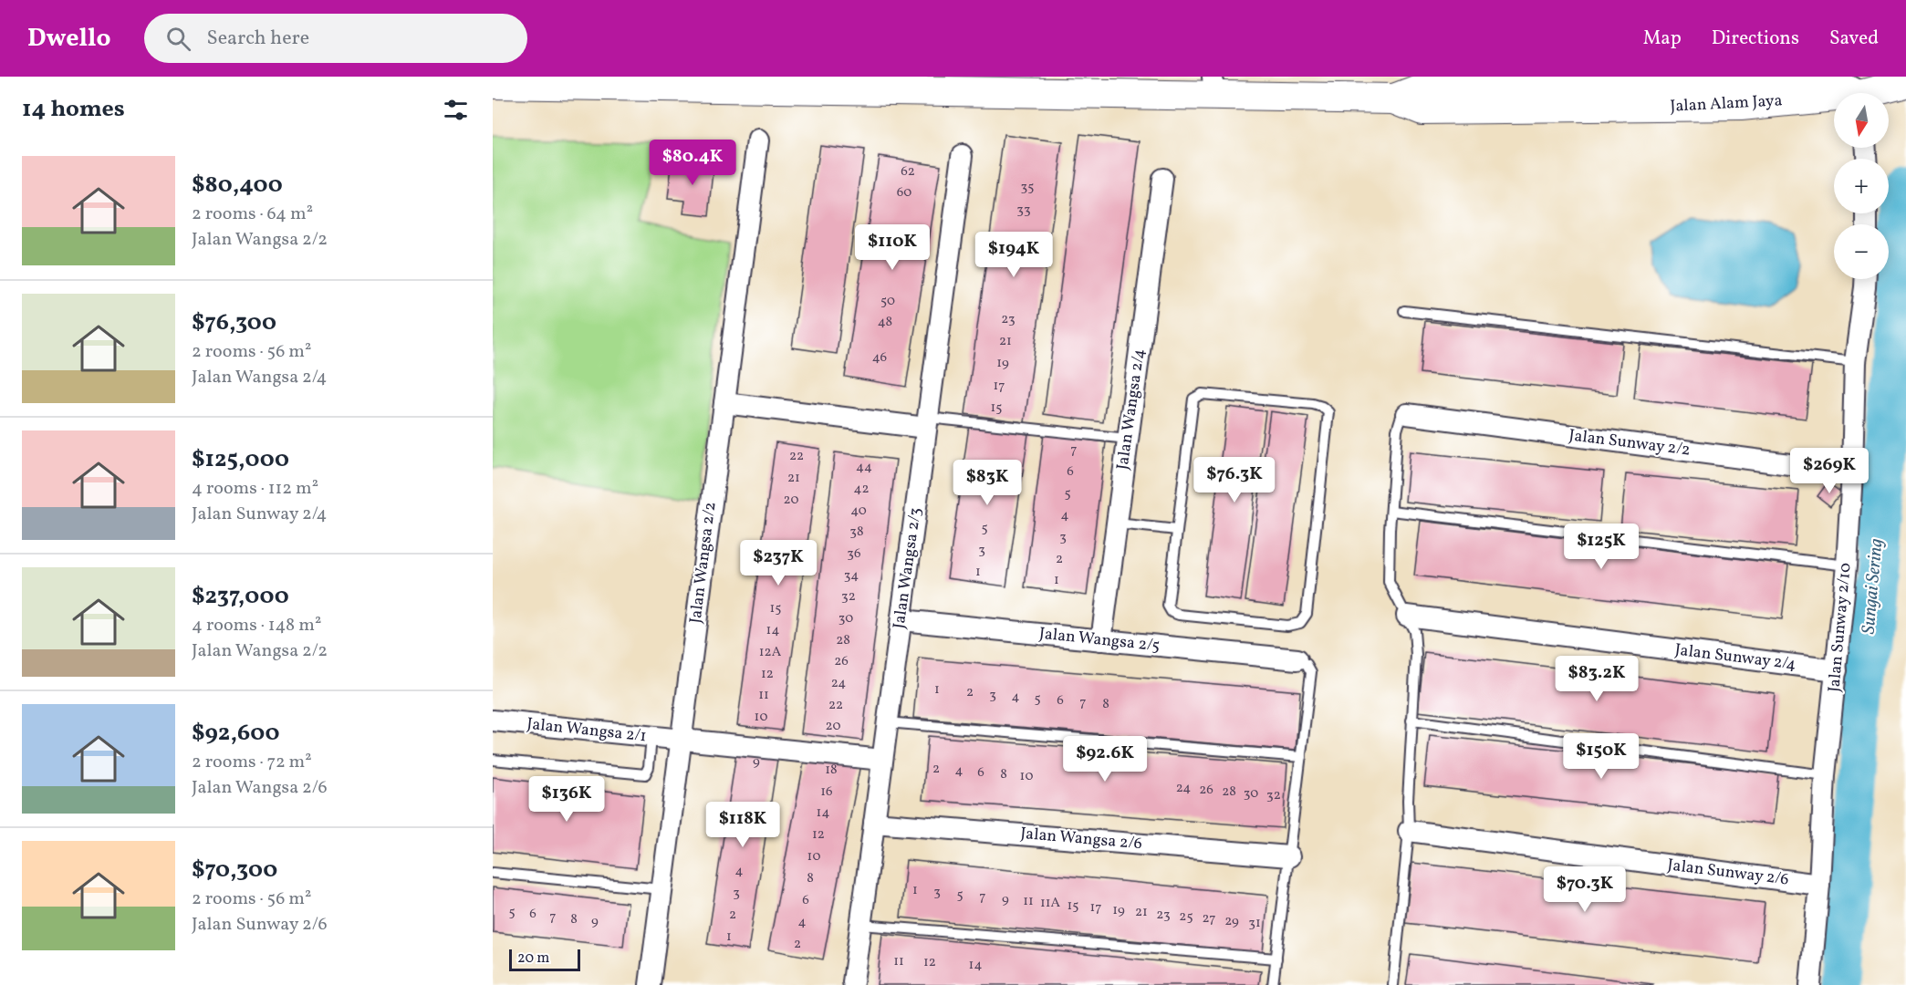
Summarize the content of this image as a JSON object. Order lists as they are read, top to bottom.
{
  "streets": {
    "street": [
      "Jalan Alam Jaya",
      "Jalan Wangsa 2/4",
      "Jalan Sunway 2/2",
      "Jalan Wangsa 2/2",
      "Jalan Wangsa 2/3",
      "Jalan Sunway 2/10",
      "Jalan Wangsa 2/5",
      "Jalan Sunway 2/4",
      "Jalan Wangsa 2/1",
      "Jalan Wangsa 2/6",
      "Jalan Sunway 2/6"
    ]
  },
  "crossings": [
    ["Jalan Wangsa 2/4", "Jalan Wangsa 2/5"],
    ["Jalan Sunway 2/2", "Jalan Sunway 2/10"],
    ["Jalan Wangsa 2/2", "Jalan Wangsa 2/1"],
    ["Jalan Wangsa 2/3", "Jalan Wangsa 2/5"],
    ["Jalan Wangsa 2/3", "Jalan Wangsa 2/1"],
    ["Jalan Wangsa 2/3", "Jalan Wangsa 2/6"],
    ["Jalan Sunway 2/10", "Jalan Sunway 2/4"],
    ["Jalan Sunway 2/10", "Jalan Sunway 2/6"]
  ],
  "water": ["Sungai Sering"],
  "house_numbers": [
    "62",
    "35",
    "60",
    "33",
    "50",
    "23",
    "48",
    "21",
    "46",
    "19",
    "17",
    "15",
    "7",
    "22",
    "44",
    "6",
    "21",
    "42",
    "5",
    "20",
    "40",
    "4",
    "5",
    "38",
    "3",
    "3",
    "36",
    "2",
    "1",
    "34",
    "1",
    "32",
    "15",
    "30",
    "14",
    "28",
    "12A",
    "26",
    "12",
    "24",
    "1",
    "2",
    "11",
    "3",
    "4",
    "5",
    "6",
    "7",
    "8",
    "22",
    "10",
    "20",
    "9",
    "2",
    "18",
    "4",
    "6",
    "8",
    "10",
    "24",
    "26",
    "16",
    "28",
    "30",
    "32",
    "14",
    "12",
    "10",
    "4",
    "8",
    "1",
    "3",
    "3",
    "5",
    "7",
    "9",
    "6",
    "11",
    "11A",
    "15",
    "17",
    "19",
    "5",
    "21",
    "6",
    "2",
    "23",
    "7",
    "25",
    "27",
    "8",
    "9",
    "29",
    "4",
    "31",
    "1",
    "2",
    "11",
    "12",
    "14"
  ],
  "scale_bar": "20 m",
  "north": "bottom",
  "page": {
    "header": "Dwello",
    "search": "Search here",
    "nav": ["Map", "Directions", "Saved"],
    "heading": "14 homes",
    "map_buttons": ["+", "−"],
    "price": [
      "$80.4K",
      "$110K",
      "$194K",
      "$269K",
      "$76.3K",
      "$83K",
      "$125K",
      "$237K",
      "$83.2K",
      "$150K",
      "$92.6K",
      "$136K",
      "$118K",
      "$70.3K"
    ],
    "list": [
      {
        "name": "$80,400",
        "note": "2 rooms · 64 m² · Jalan Wangsa 2/2"
      },
      {
        "name": "$76,300",
        "note": "2 rooms · 56 m² · Jalan Wangsa 2/4"
      },
      {
        "name": "$125,000",
        "note": "4 rooms · 112 m² · Jalan Sunway 2/4"
      },
      {
        "name": "$237,000",
        "note": "4 rooms · 148 m² · Jalan Wangsa 2/2"
      },
      {
        "name": "$92,600",
        "note": "2 rooms · 72 m² · Jalan Wangsa 2/6"
      },
      {
        "name": "$70,300",
        "note": "2 rooms · 56 m² · Jalan Sunway 2/6"
      }
    ],
    "scale": "20 m"
  }
}
